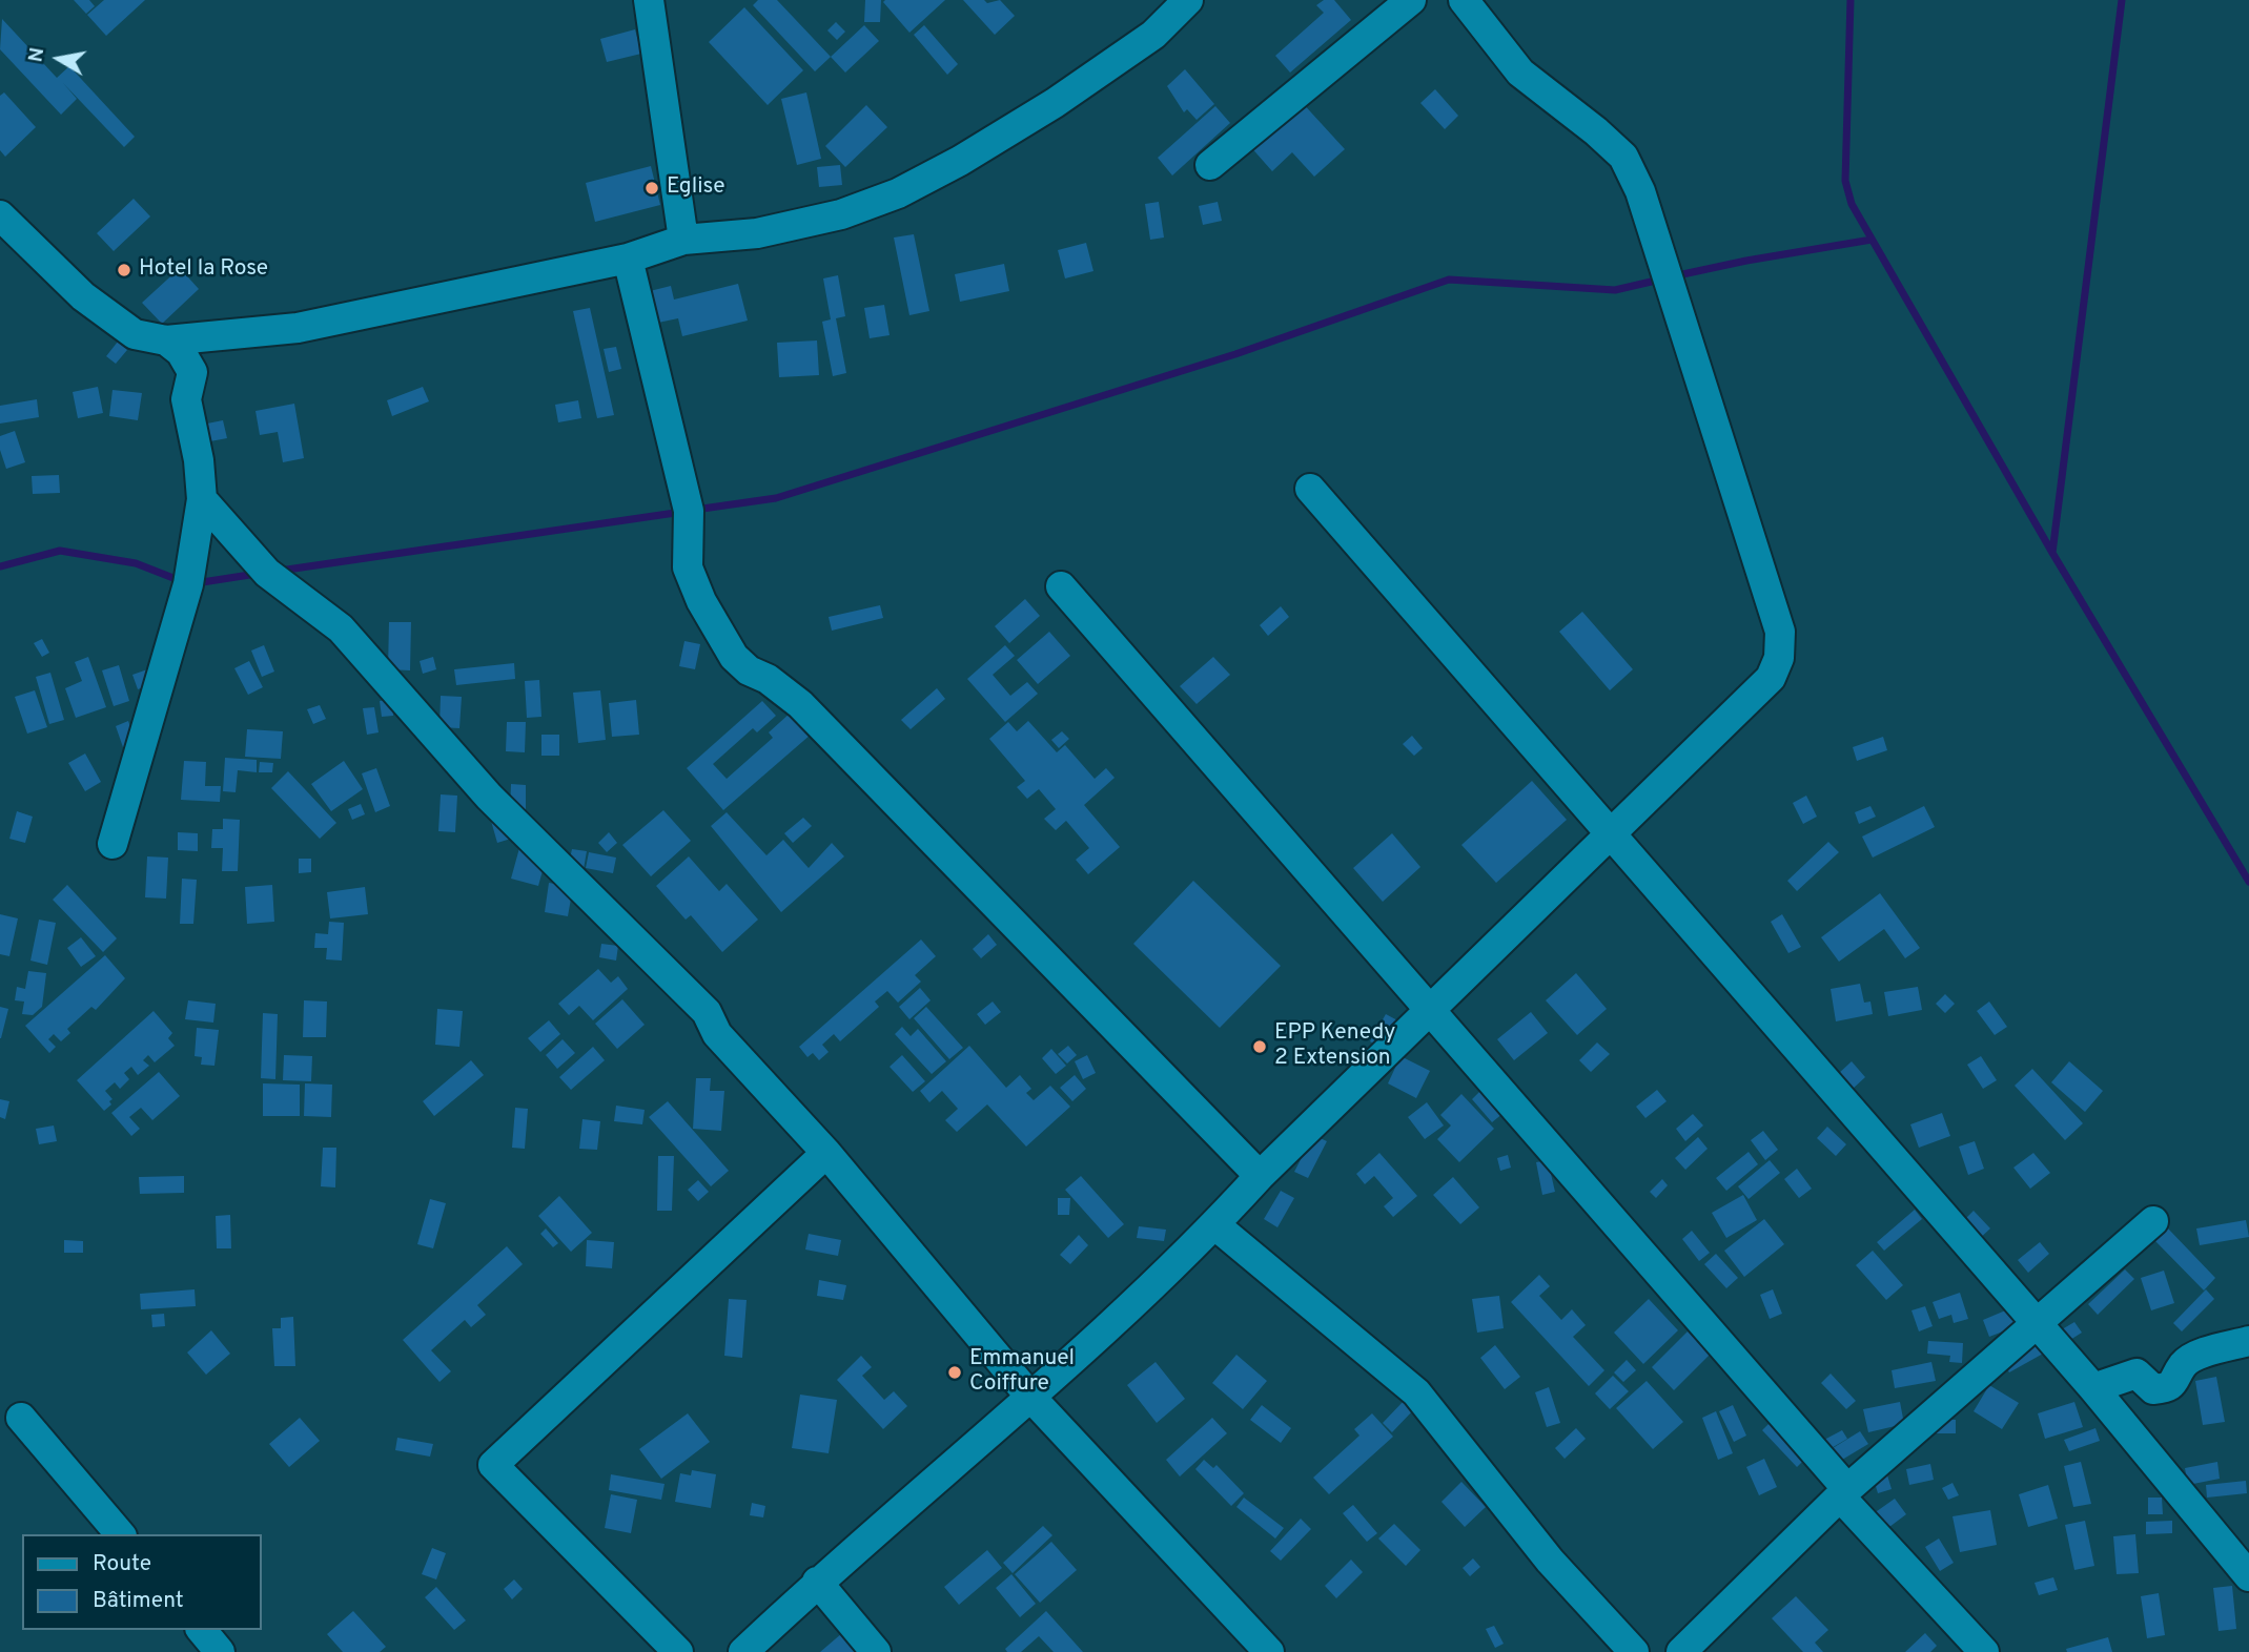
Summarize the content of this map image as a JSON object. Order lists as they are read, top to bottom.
{
  "places": [
    "Eglise",
    "Hotel la Rose",
    "EPP Kenedy 2 Extension",
    "Emmanuel Coiffure"
  ],
  "legend": ["Route", "Bâtiment"],
  "north": "left"
}
